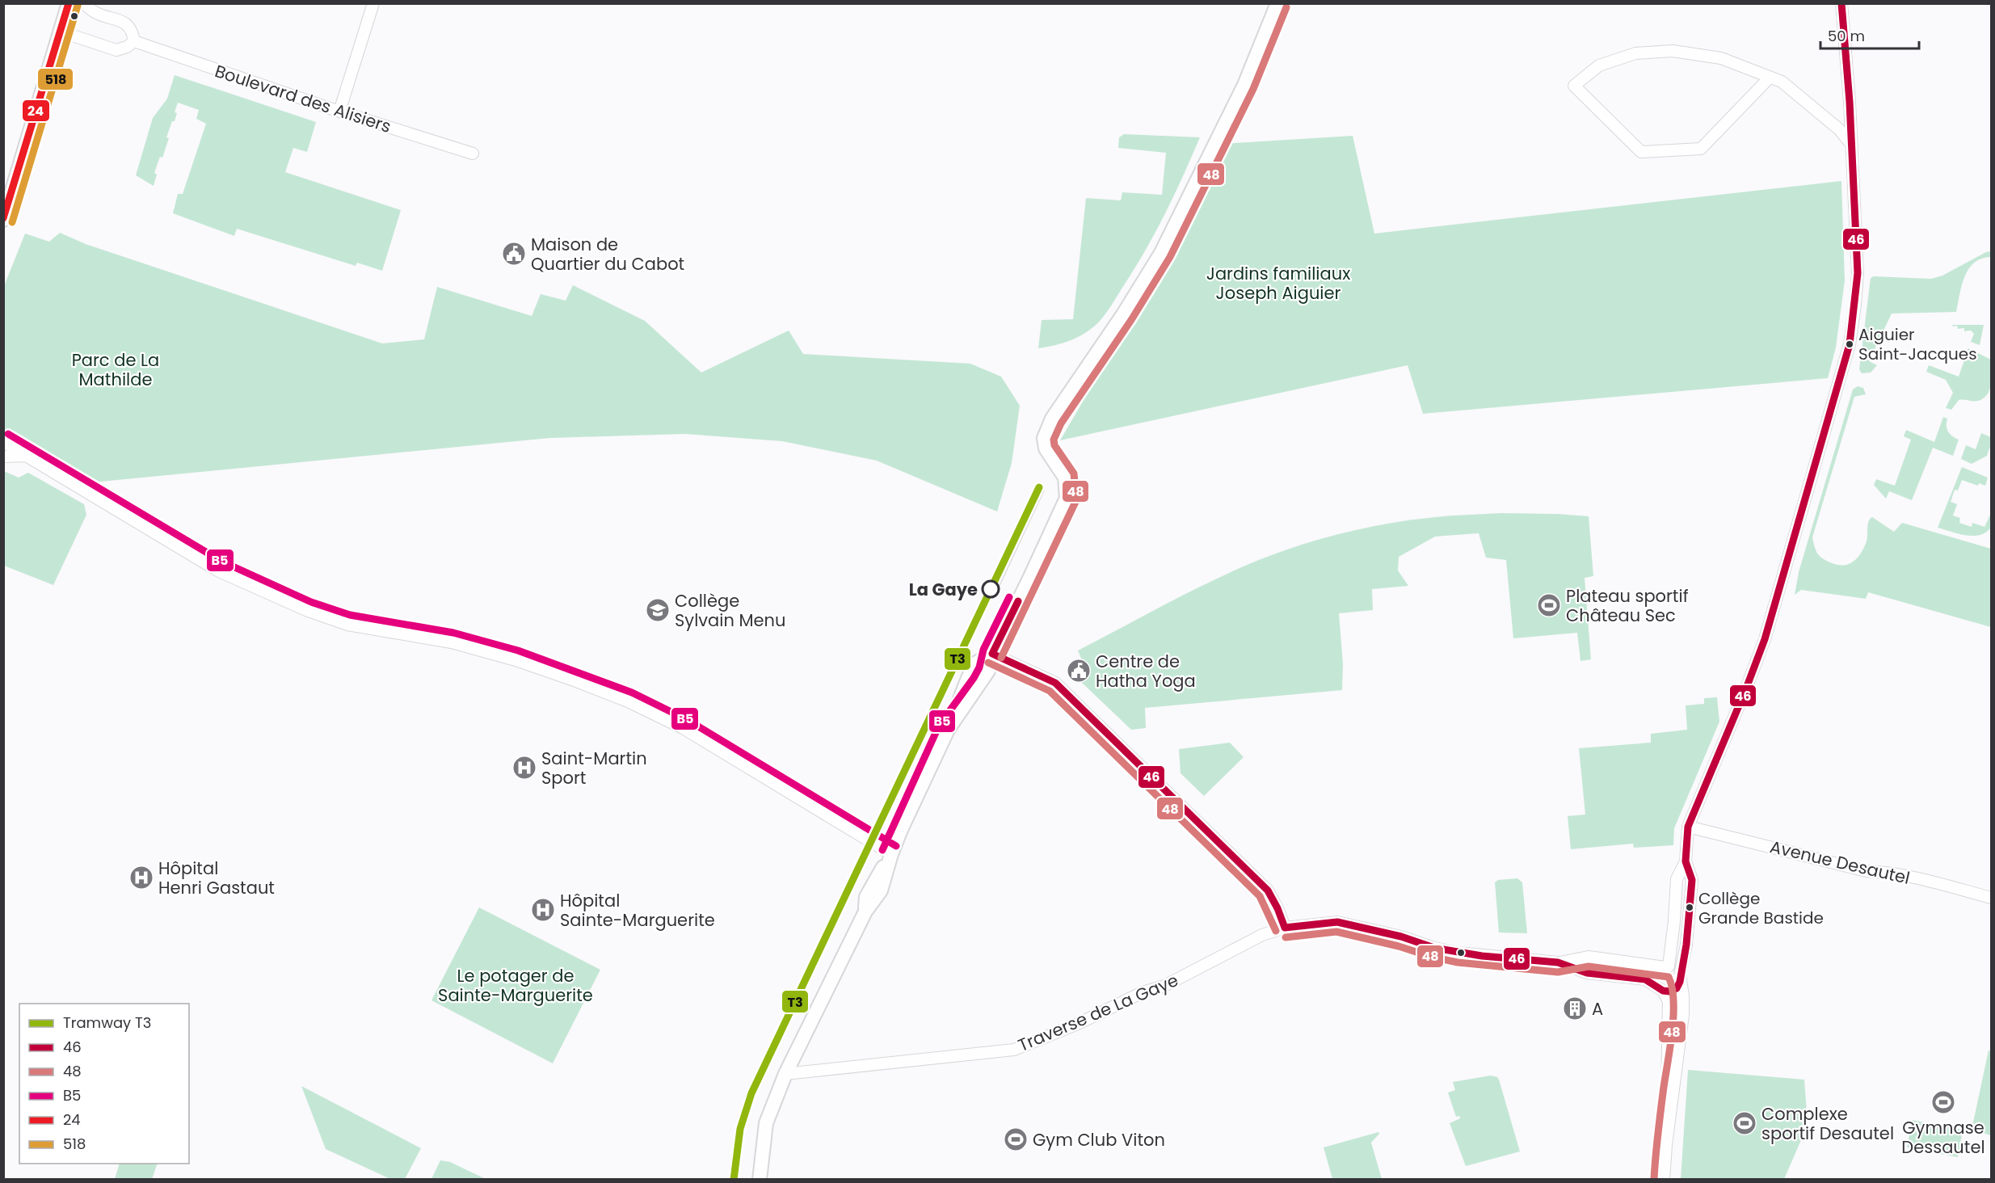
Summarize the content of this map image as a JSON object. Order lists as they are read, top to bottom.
{
  "streets": {
    "street": ["Boulevard des Alisiers", "Avenue Desautel", "Traverse de La Gaye"]
  },
  "parks": ["Jardins familiaux Joseph Aiguier", "Parc de La Mathilde", "Le potager de Sainte-Marguerite"],
  "places": {
    "public building": ["Maison de Quartier du Cabot", "Centre de Hatha Yoga"],
    "other": ["Aiguier Saint-Jacques", "La Gaye", "Collège Grande Bastide"],
    "sports": [
      "Plateau sportif Château Sec",
      "Gymnase Dessautel",
      "Complexe sportif Desautel",
      "Gym Club Viton"
    ],
    "school or university": ["Collège Sylvain Menu"],
    "hospital": ["Saint-Martin Sport", "Hôpital Henri Gastaut", "Hôpital Sainte-Marguerite"],
    "building": ["A"]
  },
  "lines": [
    "transit line 46",
    "transit line 24",
    "transit line 518",
    "transit line 48",
    "transit line B5",
    "tram line T3"
  ],
  "legend": [
    "Tramway T3",
    "46",
    "48",
    "B5",
    "24",
    "518"
  ],
  "scale_bar": "50 m"
}
